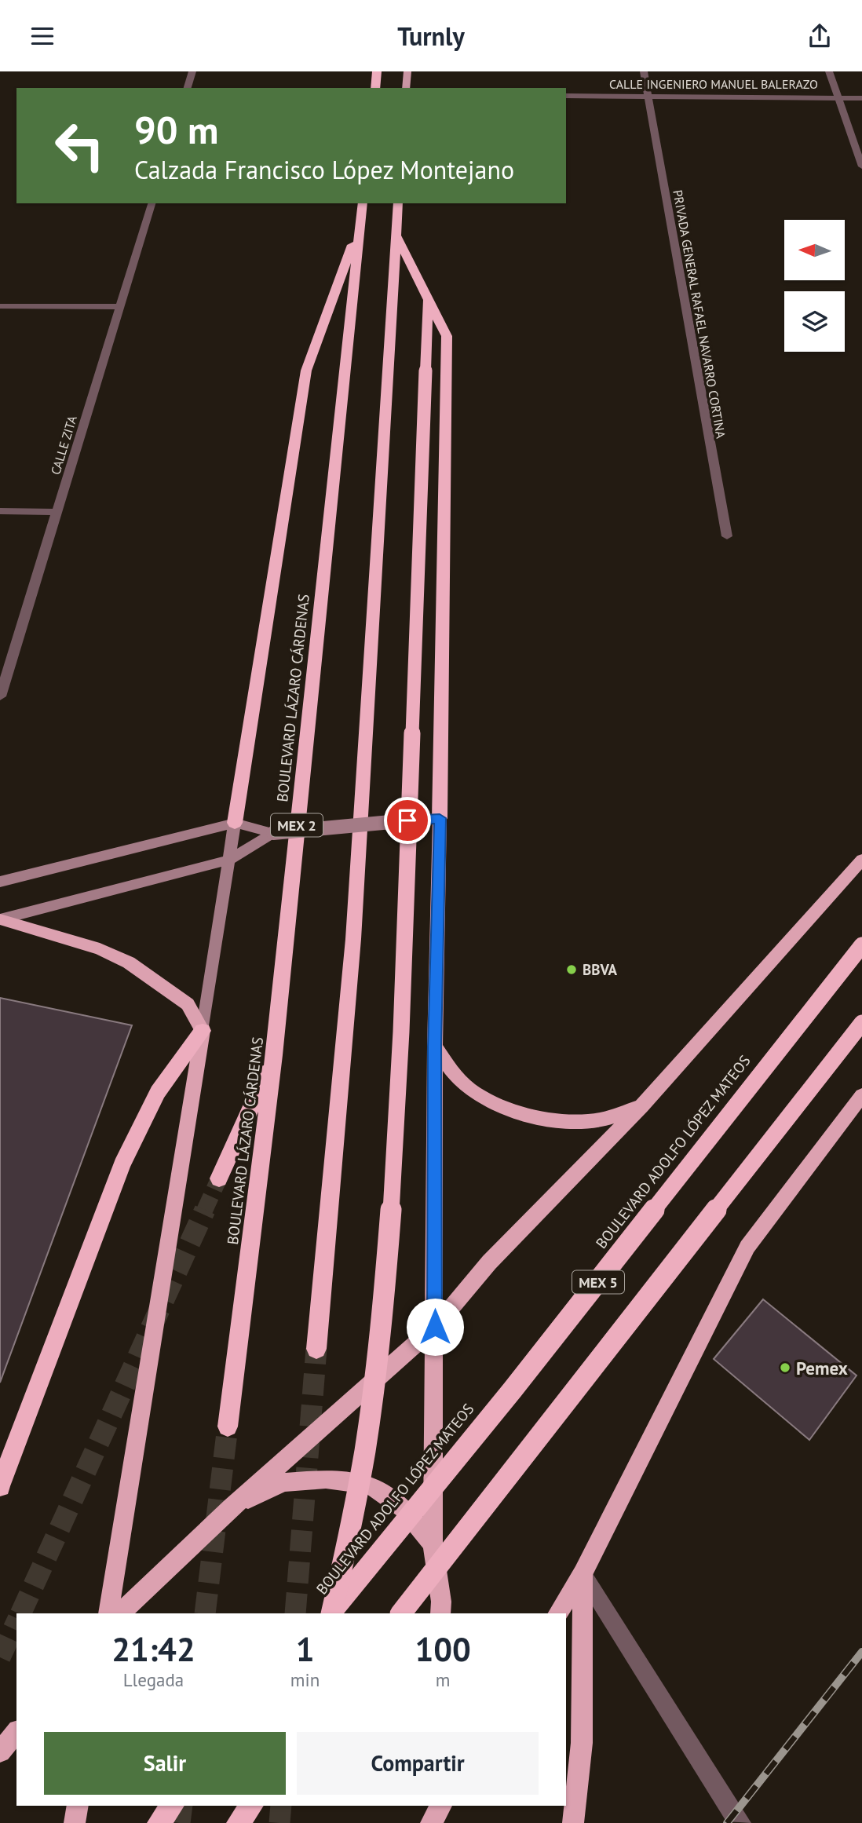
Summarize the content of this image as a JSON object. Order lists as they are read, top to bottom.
{
  "streets": {
    "highway": [
      "BOULEVARD LÁZARO CÁRDENAS",
      "MEX 2",
      "BOULEVARD ADOLFO LÓPEZ MATEOS",
      "MEX 5"
    ],
    "street": ["CALLE INGENIERO MANUEL BALERAZO", "PRIVADA GENERAL RAFAEL NAVARRO CORTINA", "CALLE ZITA"]
  },
  "crossings": [
    ["CALLE INGENIERO MANUEL BALERAZO", "PRIVADA GENERAL RAFAEL NAVARRO CORTINA"]
  ],
  "places": ["BBVA", "Pemex"],
  "north": "left",
  "page": {
    "header": "Turnly",
    "turn": ["90 m", "Calzada Francisco López Montejano"],
    "eta": [
      "21:42",
      "Llegada",
      "1",
      "min",
      "100",
      "m"
    ],
    "buttons": ["Salir", "Compartir"]
  }
}
